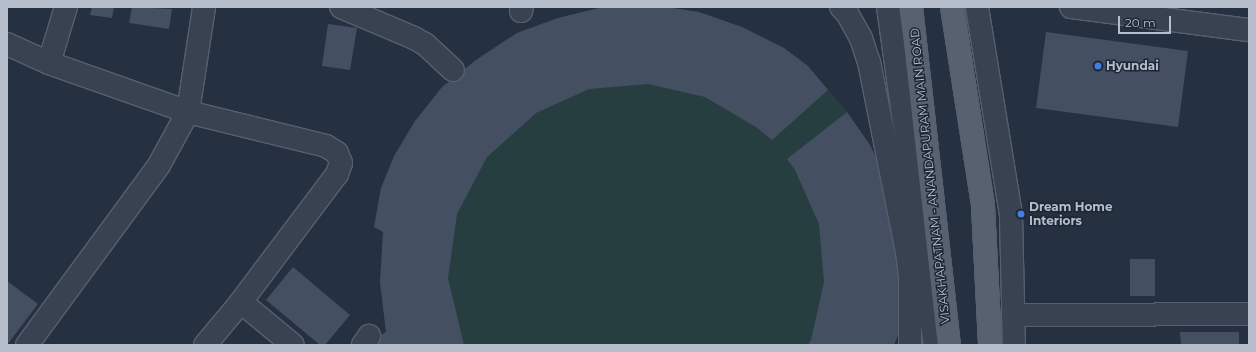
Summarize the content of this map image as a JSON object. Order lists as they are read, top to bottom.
{
  "streets": {
    "main road": ["VISAKHAPATNAM - ANANDAPURAM MAIN ROAD"]
  },
  "places": ["Hyundai", "Dream Home Interiors"],
  "scale_bar": "20 m"
}
